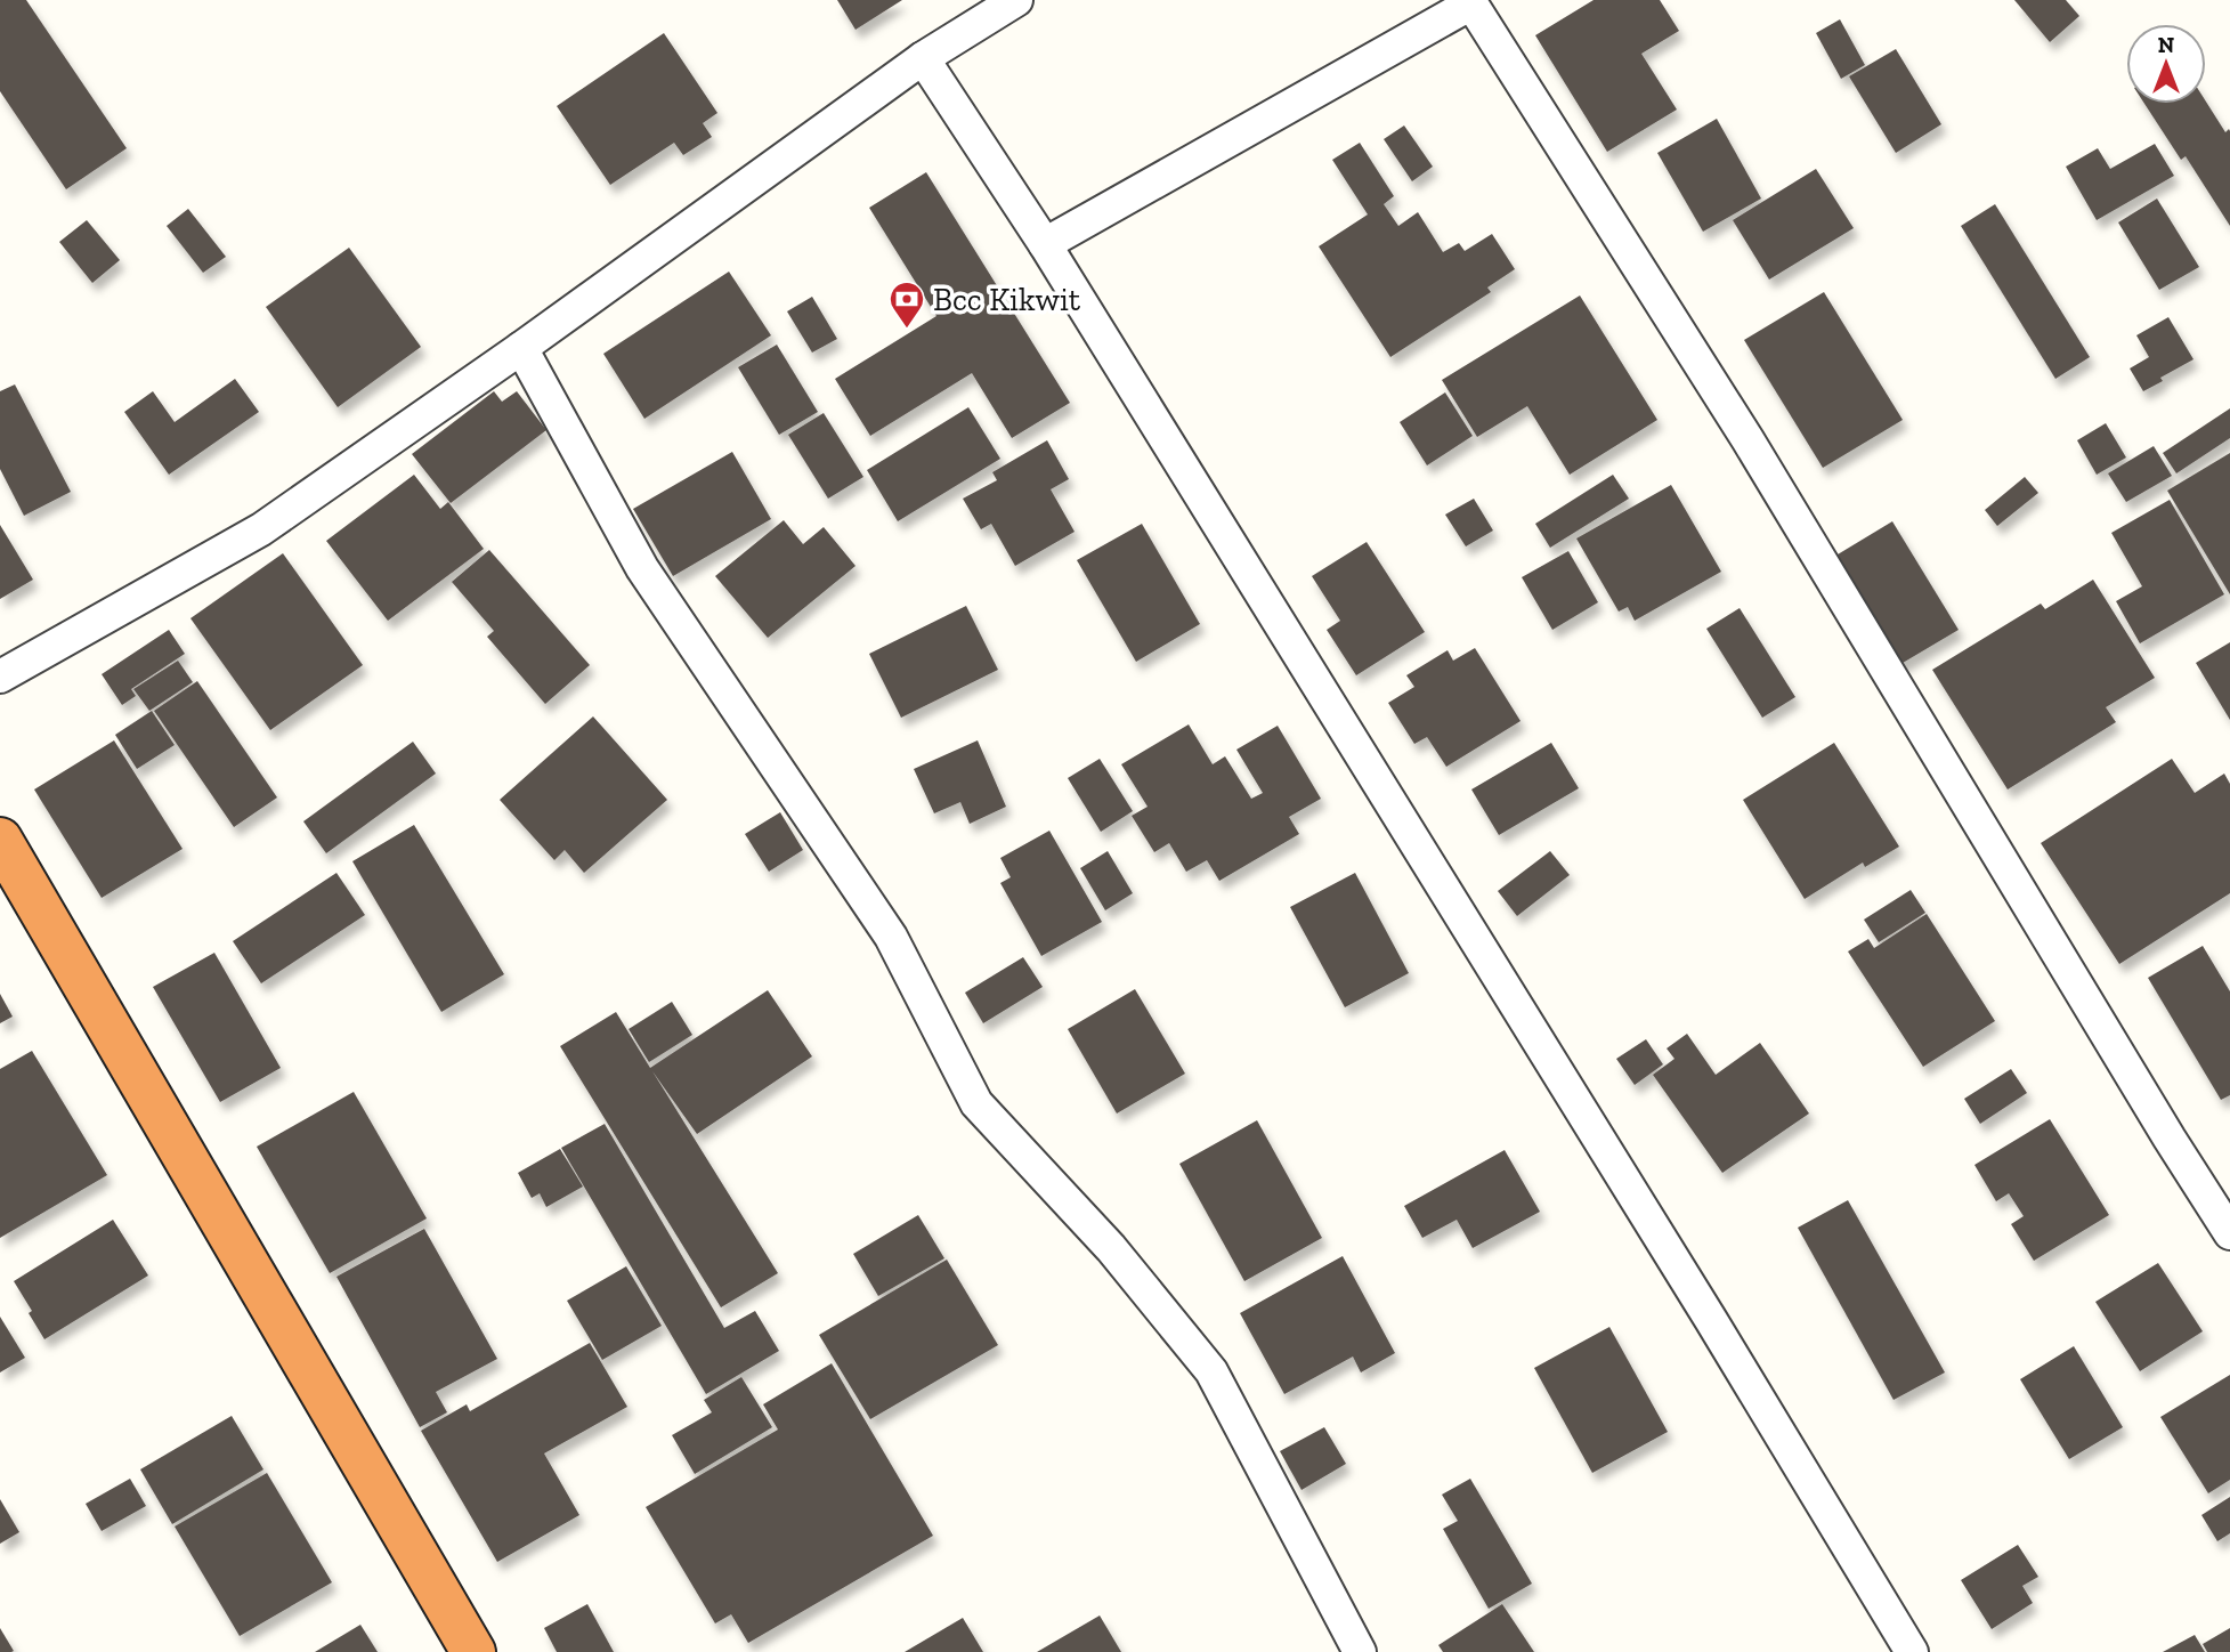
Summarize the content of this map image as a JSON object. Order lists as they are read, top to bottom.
{
  "places": {
    "bank": ["Bcc Kikwit"]
  },
  "north": "top"
}
